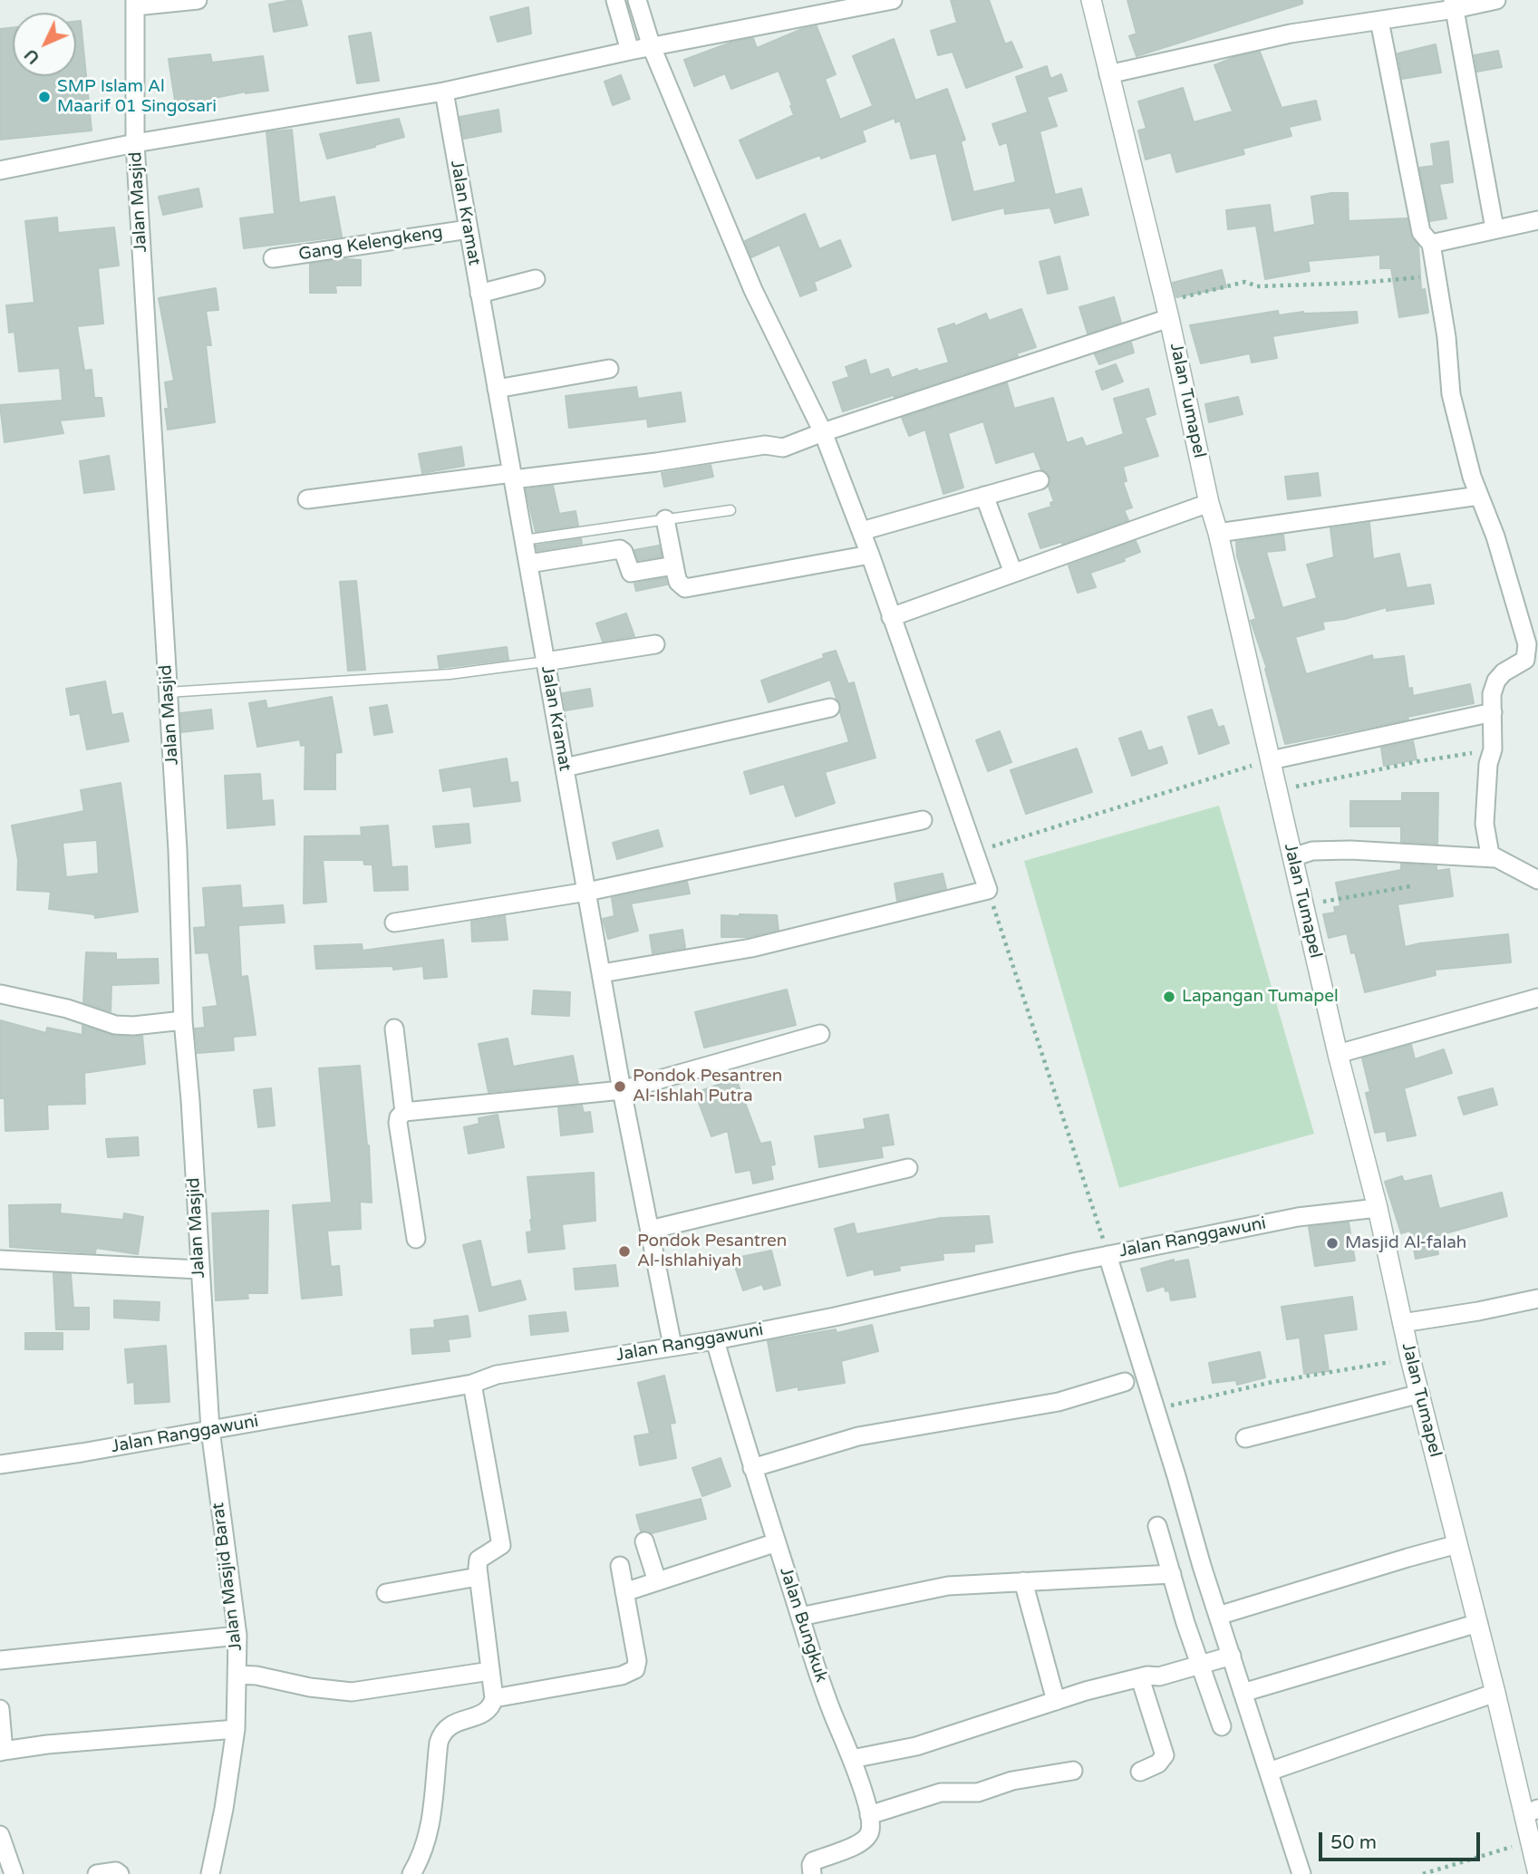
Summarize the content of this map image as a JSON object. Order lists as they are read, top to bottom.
{
  "streets": {
    "street": [
      "Jalan Masjid",
      "Jalan Kramat",
      "Gang Kelengkeng",
      "Jalan Tumapel",
      "Jalan Ranggawuni",
      "Jalan Masjid Barat",
      "Jalan Bungkuk"
    ]
  },
  "crossings": [
    ["Jalan Masjid", "Jalan Ranggawuni"],
    ["Jalan Masjid", "Jalan Masjid Barat"],
    ["Jalan Kramat", "Gang Kelengkeng"],
    ["Jalan Kramat", "Jalan Ranggawuni"],
    ["Jalan Tumapel", "Jalan Ranggawuni"],
    ["Jalan Ranggawuni", "Jalan Masjid Barat"],
    ["Jalan Ranggawuni", "Jalan Bungkuk"]
  ],
  "places": [
    "SMP Islam Al Maarif 01 Singosari",
    "Lapangan Tumapel",
    "Pondok Pesantren Al-Ishlah Putra",
    "Masjid Al-falah",
    "Pondok Pesantren Al-Ishlahiyah"
  ],
  "scale_bar": "50 m",
  "north": "bottom left"
}
